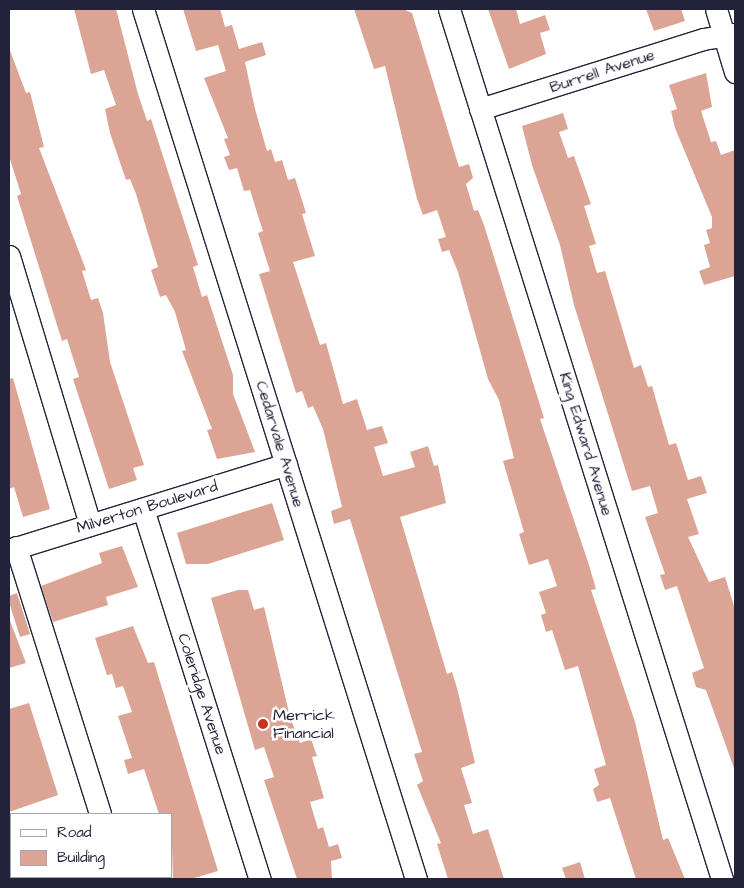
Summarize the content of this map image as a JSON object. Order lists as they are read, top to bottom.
{
  "streets": {
    "street": [
      "Burrell Avenue",
      "Cedarvale Avenue",
      "King Edward Avenue",
      "Milverton Boulevard",
      "Coleridge Avenue"
    ]
  },
  "crossings": [
    ["Burrell Avenue", "King Edward Avenue"],
    ["Cedarvale Avenue", "Milverton Boulevard"],
    ["Milverton Boulevard", "Coleridge Avenue"]
  ],
  "places": ["Merrick Financial"],
  "legend": ["Road", "Building"]
}
